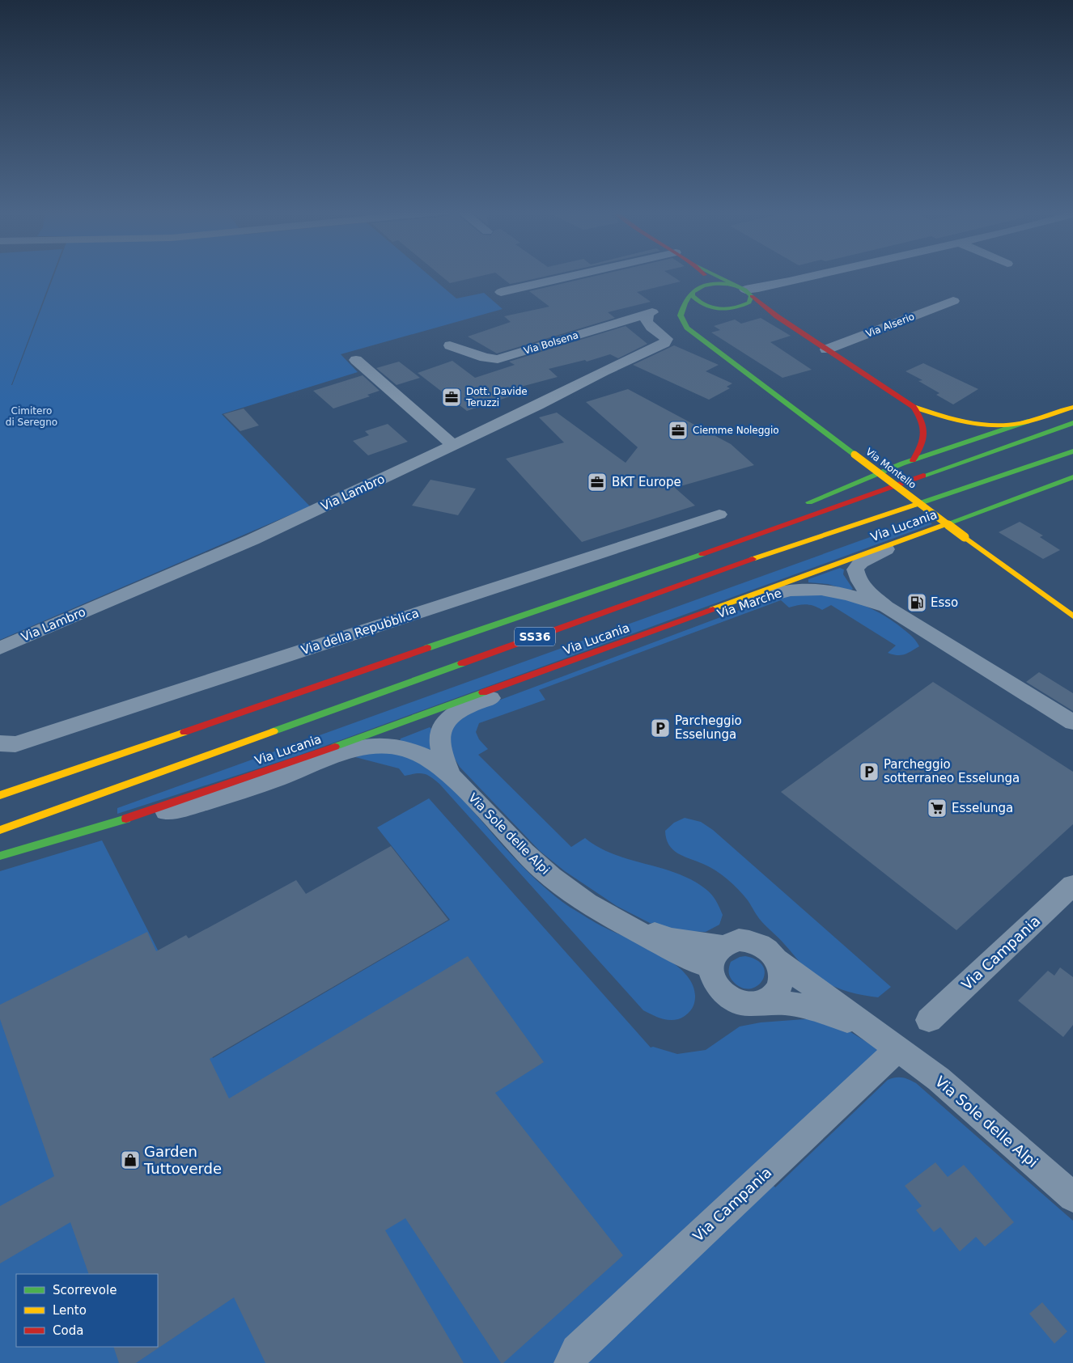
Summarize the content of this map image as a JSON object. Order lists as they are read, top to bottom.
{
  "streets": {
    "main road": ["Via Montello", "Via Lucania", "SS36"],
    "street": [
      "Via Alserio",
      "Via Bolsena",
      "Via Lambro",
      "Via Marche",
      "Via della Repubblica",
      "Via Sole delle Alpi",
      "Via Campania"
    ]
  },
  "crossings": [
    ["Via Bolsena", "Via Lambro"],
    ["Via Lucania", "Via Marche"],
    ["Via Marche", "Via Sole delle Alpi"],
    ["Via Sole delle Alpi", "Via Campania"]
  ],
  "parks": ["Cimitero di Seregno"],
  "places": {
    "office": ["Dott. Davide Teruzzi", "Ciemme Noleggio", "BKT Europe"],
    "fuel station": ["Esso"],
    "parking": ["Parcheggio Esselunga", "Parcheggio sotterraneo Esselunga"],
    "supermarket": ["Esselunga"],
    "shop": ["Garden Tuttoverde"]
  },
  "legend": ["Scorrevole", "Lento", "Coda"]
}
